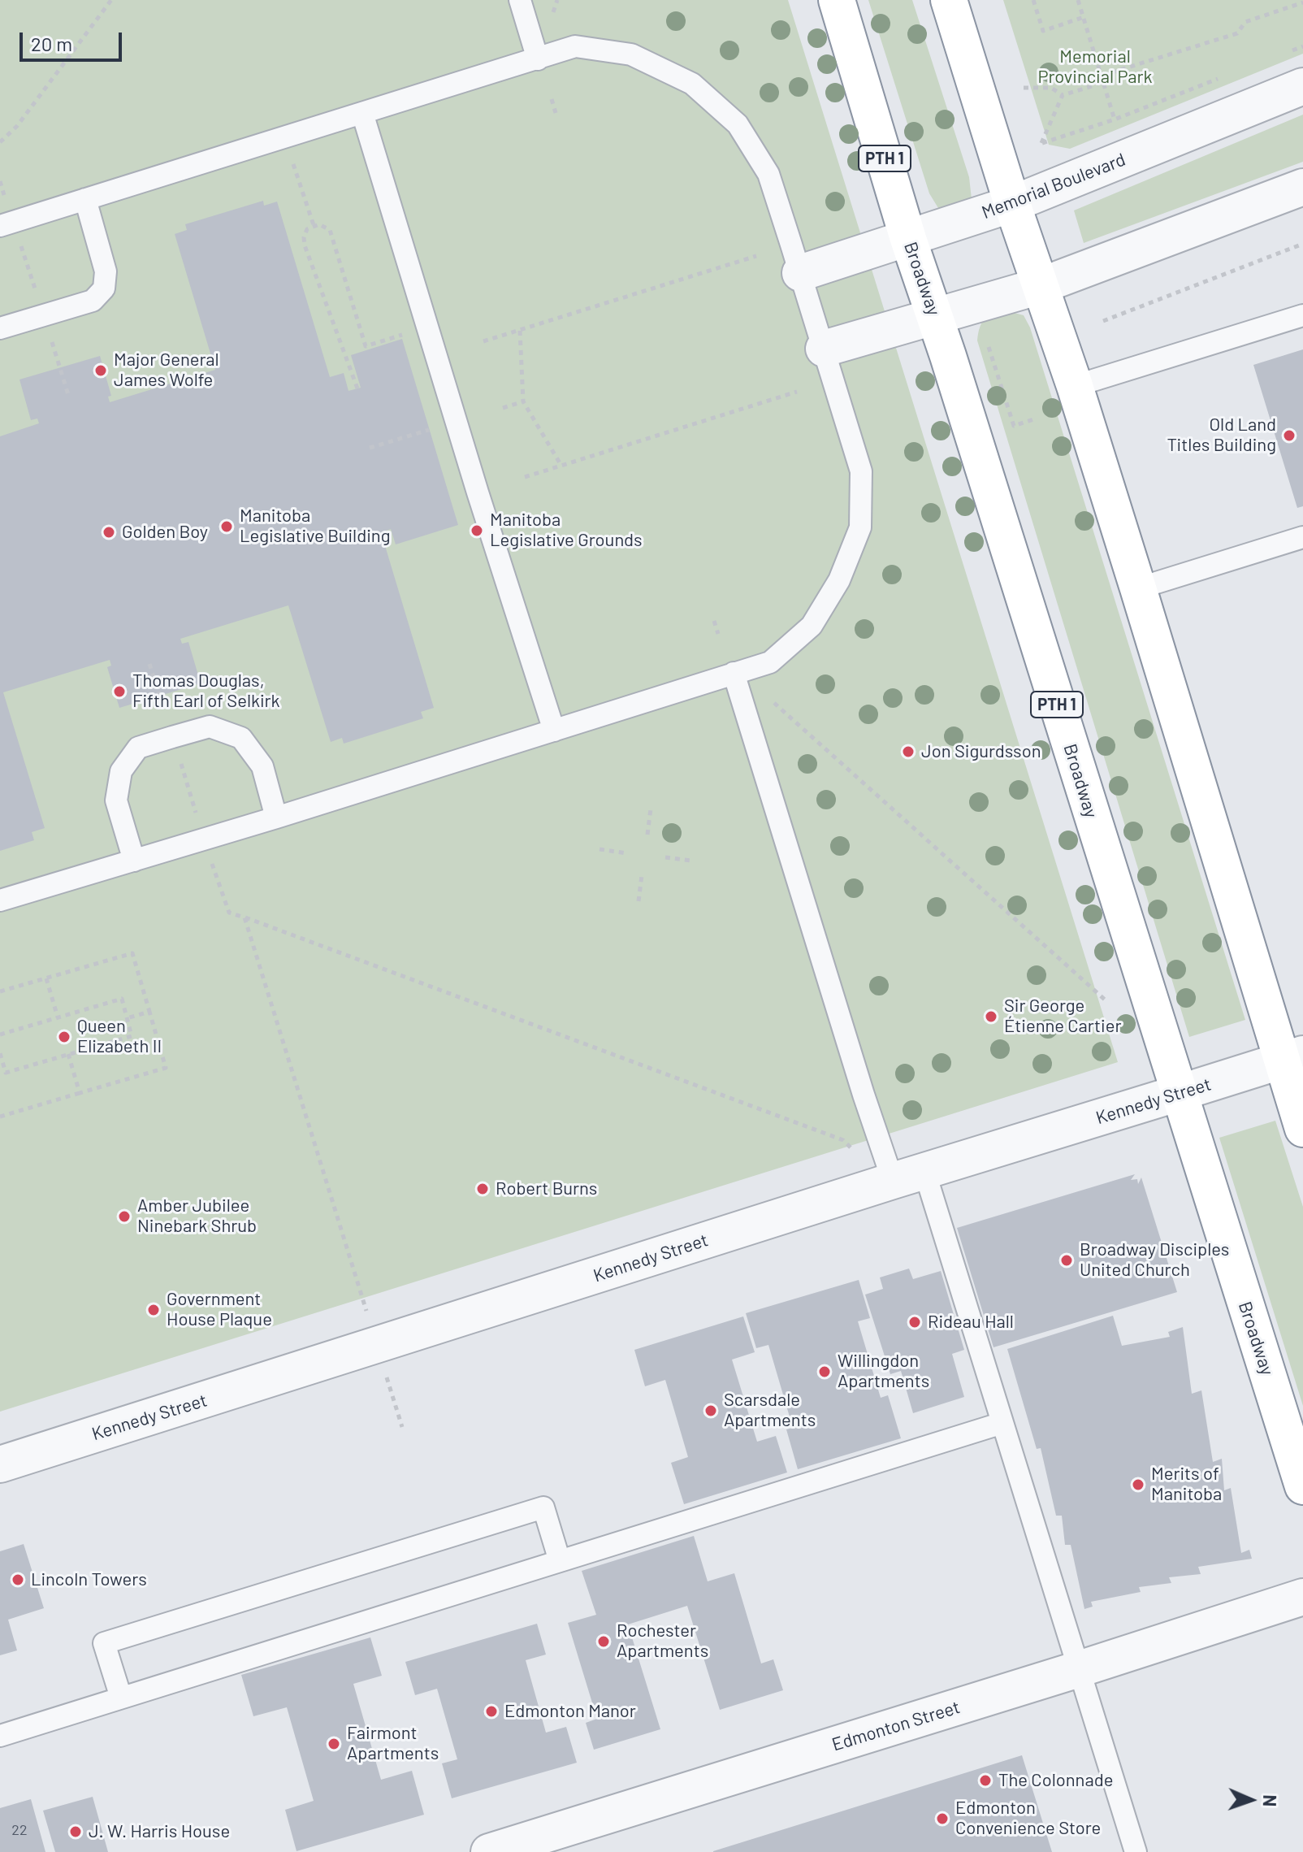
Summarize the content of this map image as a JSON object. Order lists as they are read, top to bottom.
{
  "streets": {
    "highway": ["PTH 1", "Broadway"],
    "street": ["Memorial Boulevard", "Kennedy Street", "Edmonton Street"]
  },
  "crossings": [
    ["Memorial Boulevard", "Broadway"],
    ["Broadway", "Kennedy Street"]
  ],
  "parks": ["Memorial Provincial Park"],
  "places": [
    "Major General James Wolfe",
    "Old Land Titles Building",
    "Manitoba Legislative Building",
    "Manitoba Legislative Grounds",
    "Golden Boy",
    "Thomas Douglas, Fifth Earl of Selkirk",
    "Jon Sigurdsson",
    "Sir George Étienne Cartier",
    "Queen Elizabeth II",
    "Robert Burns",
    "Amber Jubilee Ninebark Shrub",
    "Broadway Disciples United Church",
    "Government House Plaque",
    "Rideau Hall",
    "Willingdon Apartments",
    "Scarsdale Apartments",
    "Merits of Manitoba",
    "Lincoln Towers",
    "Rochester Apartments",
    "Edmonton Manor",
    "Fairmont Apartments",
    "The Colonnade",
    "Edmonton Convenience Store",
    "J. W. Harris House"
  ],
  "house_numbers": ["22"],
  "scale_bar": "20 m",
  "north": "right"
}
